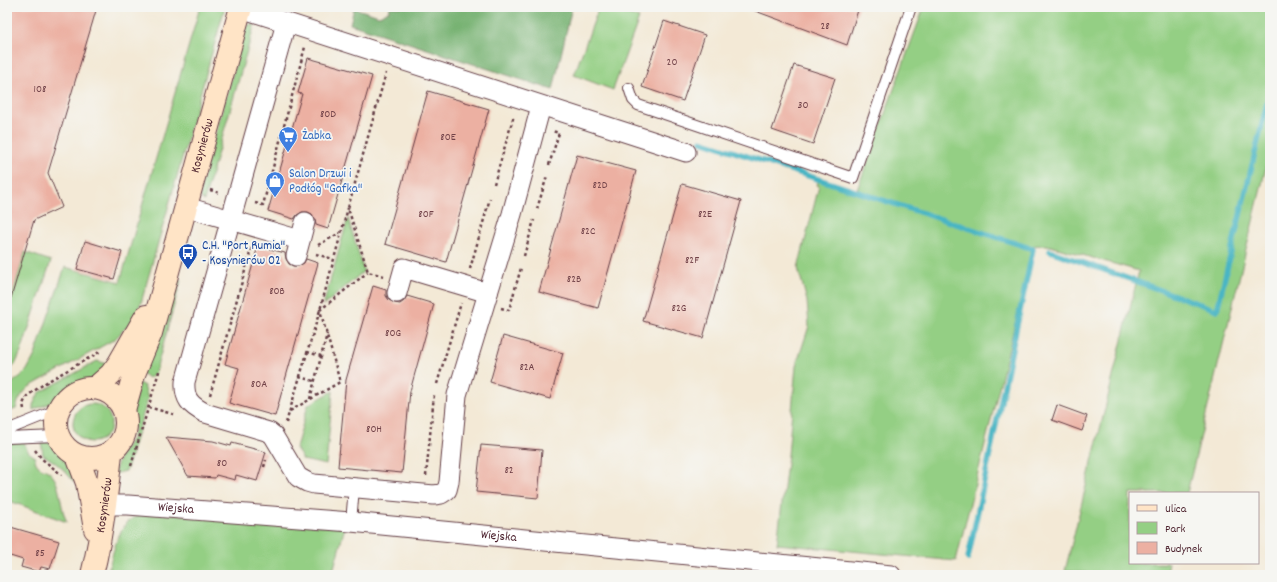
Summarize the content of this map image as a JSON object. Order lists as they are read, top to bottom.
{
  "streets": {
    "main road": ["Kosynierów"],
    "street": ["Wiejska"]
  },
  "crossings": [
    ["Kosynierów", "Wiejska"]
  ],
  "places": {
    "supermarket": ["Żabka"],
    "shop": ["Salon Drzwi i Podłóg \"Gafka\""],
    "bus stop": ["C.H. \"Port Rumia\" - Kosynierów 02"]
  },
  "house_numbers": [
    "28",
    "20",
    "108",
    "30",
    "80D",
    "80E",
    "82D",
    "80F",
    "82E",
    "82C",
    "82F",
    "82B",
    "80B",
    "82G",
    "80G",
    "82A",
    "80A",
    "80H",
    "80",
    "82",
    "85"
  ],
  "legend": ["Ulica", "Park", "Budynek"]
}
